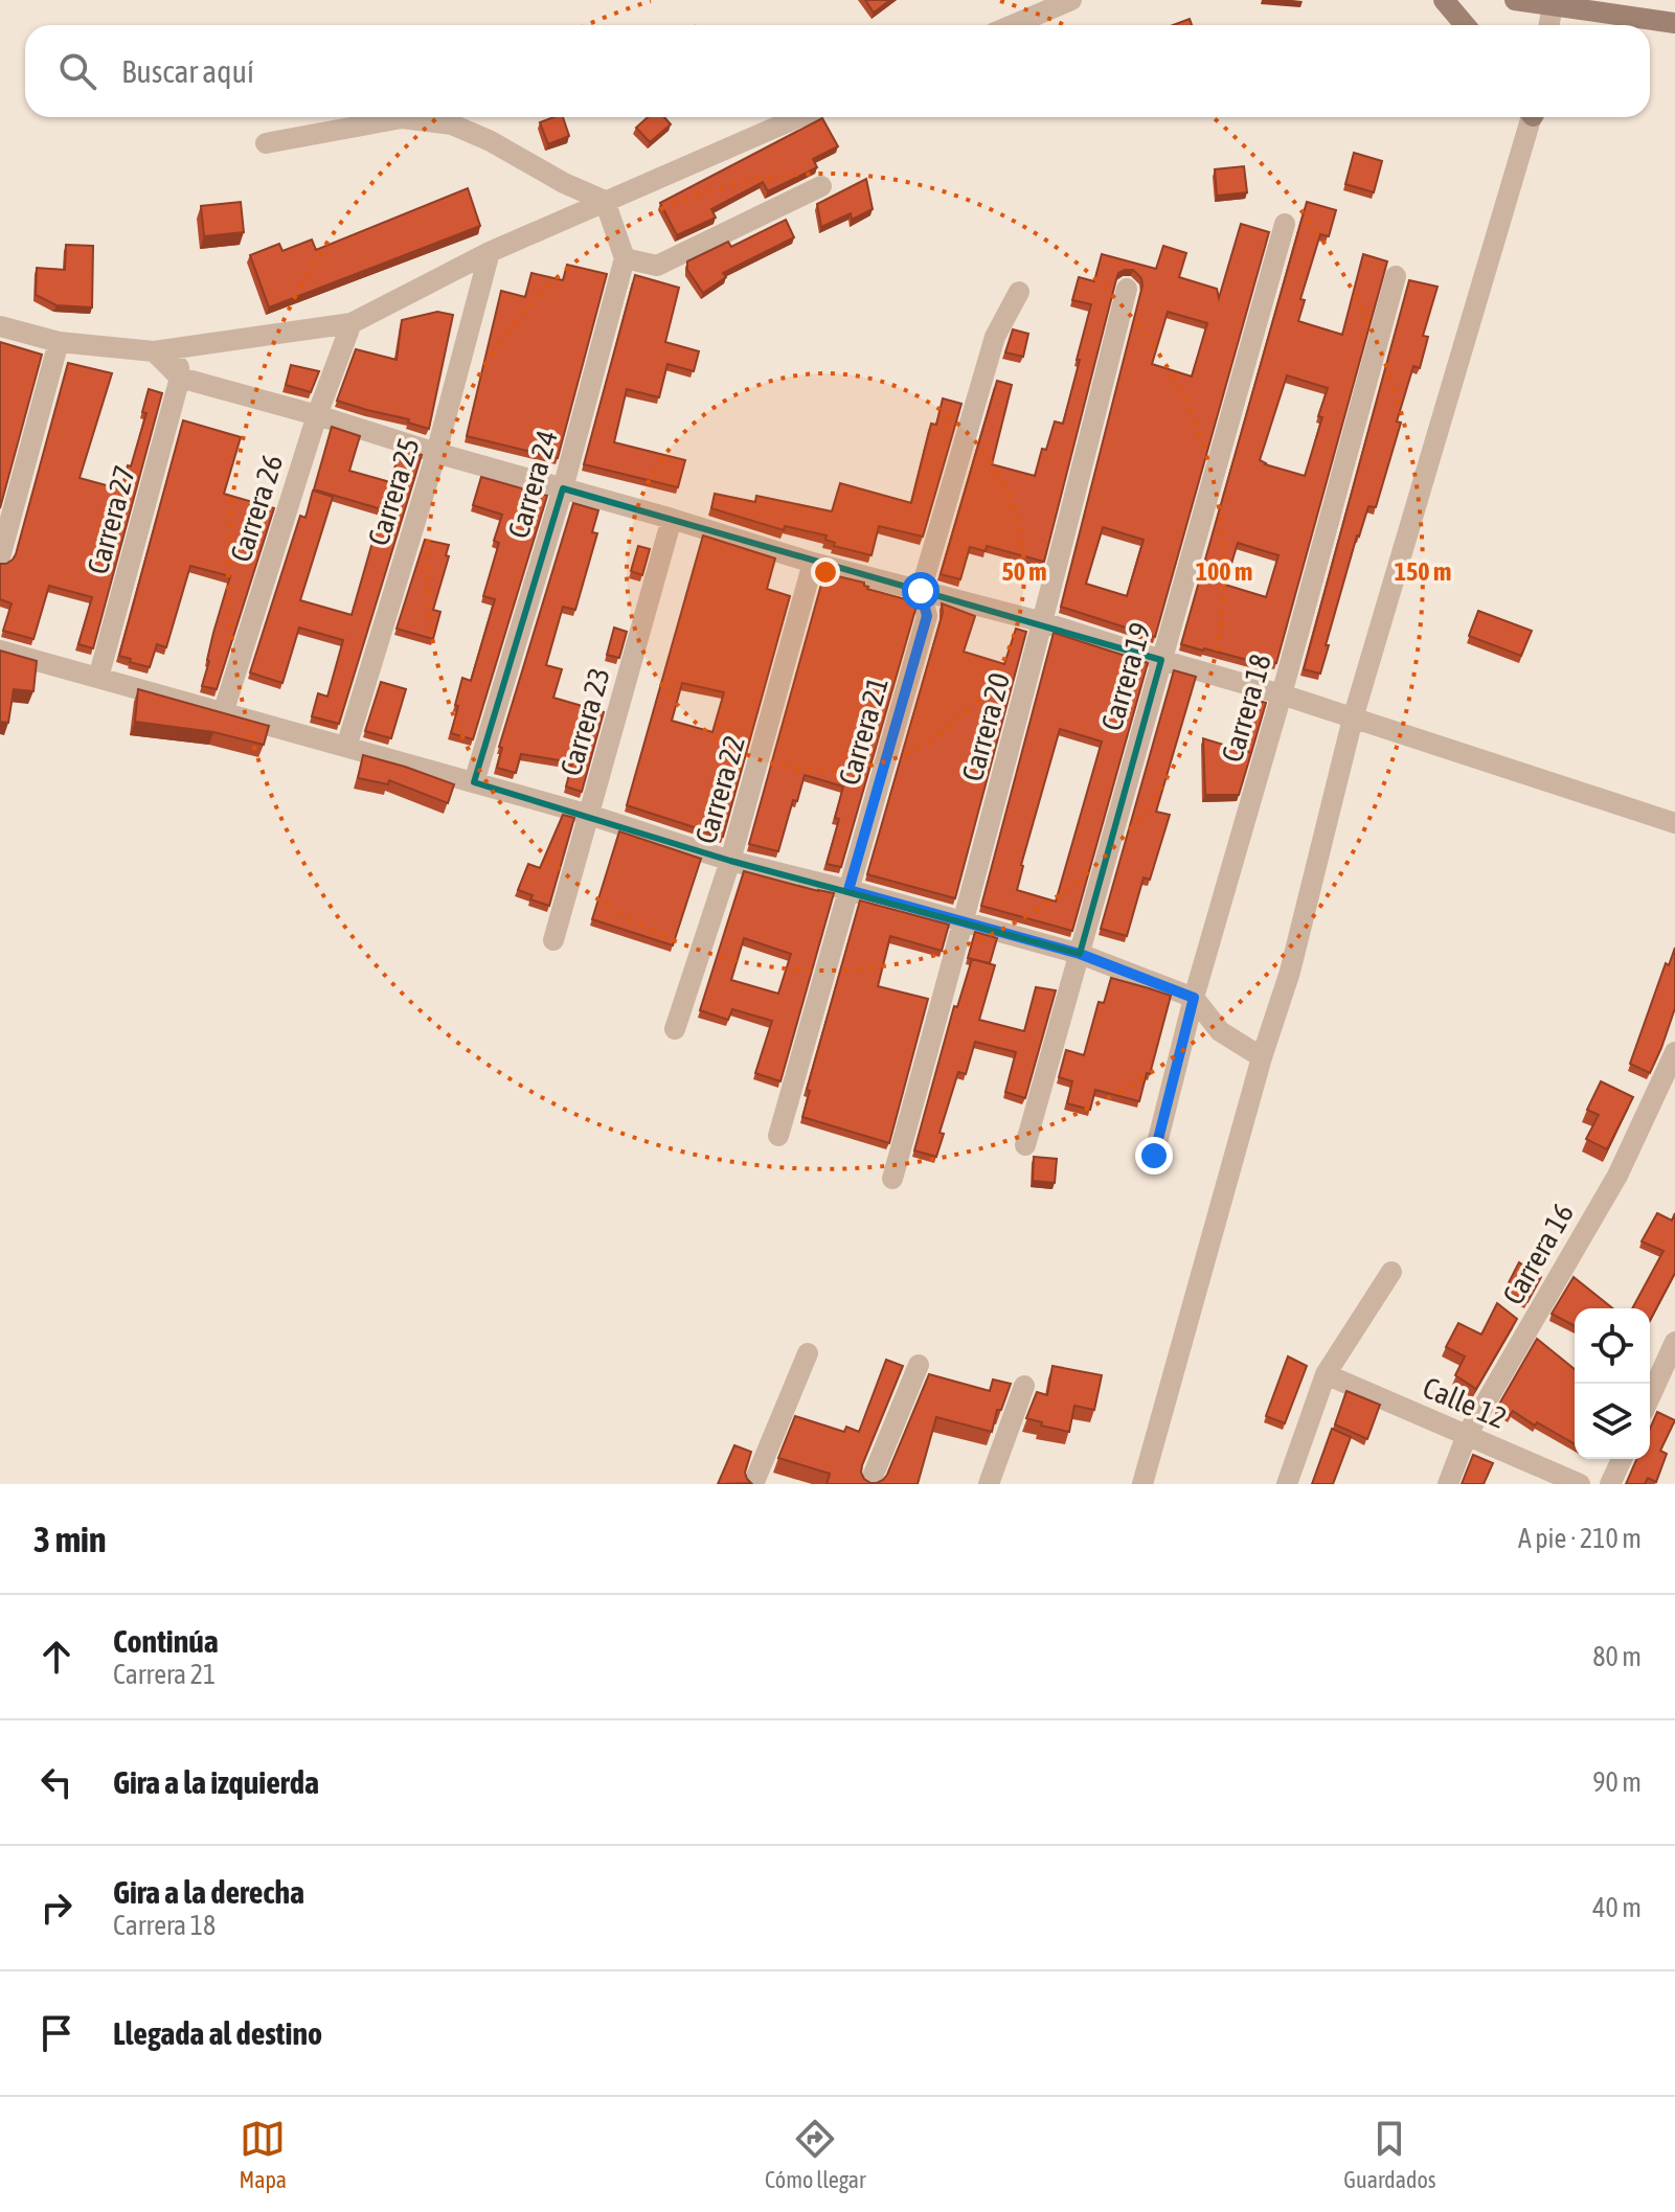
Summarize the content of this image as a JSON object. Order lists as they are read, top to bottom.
{
  "streets": {
    "street": [
      "Carrera 24",
      "Carrera 25",
      "Carrera 26",
      "Carrera 27",
      "Carrera 19",
      "Carrera 18",
      "Carrera 23",
      "Carrera 20",
      "Carrera 21",
      "Carrera 22",
      "Carrera 16",
      "Calle 12"
    ]
  },
  "crossings": [
    ["Carrera 16", "Calle 12"]
  ],
  "page": {
    "search": "Buscar aquí",
    "heading": ["3 min", "A pie · 210 m"],
    "list": [
      ["Continúa", "Carrera 21", "80 m"],
      ["Gira a la izquierda", "90 m"],
      ["Gira a la derecha", "Carrera 18", "40 m"],
      "Llegada al destino"
    ],
    "nav": ["Mapa", "Cómo llegar", "Guardados"]
  },
  "rings": ["50 m", "100 m", "150 m"]
}
